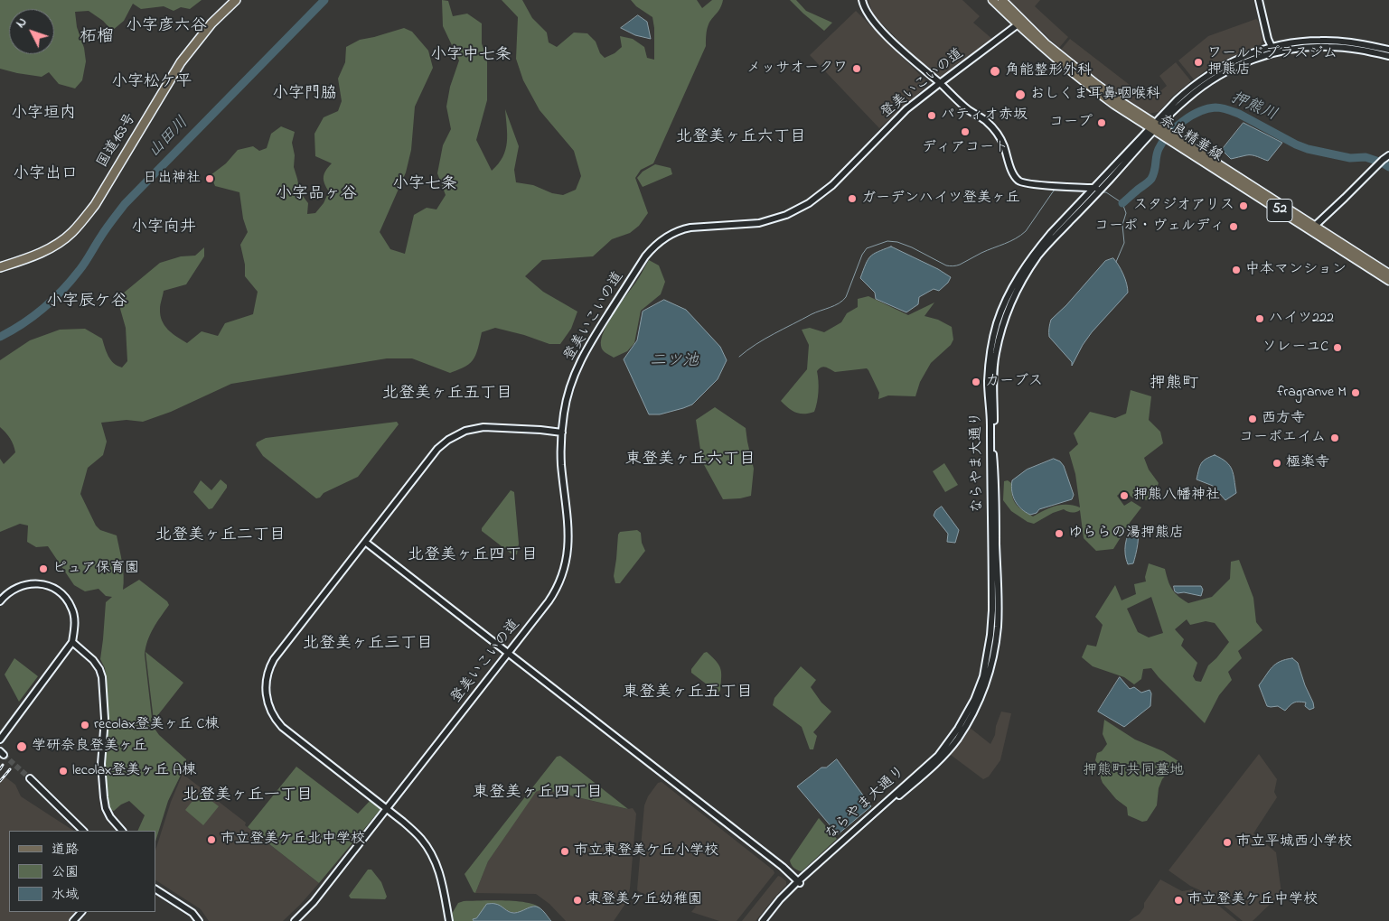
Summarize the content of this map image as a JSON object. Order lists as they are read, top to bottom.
{
  "streets": {
    "highway": ["国道163号"],
    "main road": ["奈良精華線", "52"],
    "street": ["登美いこいの道", "ならやま大通り"]
  },
  "crossings": [
    ["登美いこいの道", "奈良精華線"],
    ["奈良精華線", "ならやま大通り"]
  ],
  "districts": [
    "小字彦六谷",
    "柘榴",
    "小字中七条",
    "小字松ケ平",
    "小字門脇",
    "小字垣内",
    "北登美ヶ丘六丁目",
    "小字出口",
    "小字七条",
    "小字品ヶ谷",
    "小字向井",
    "小字辰ケ谷",
    "押熊町",
    "北登美ヶ丘五丁目",
    "東登美ヶ丘六丁目",
    "北登美ヶ丘二丁目",
    "北登美ヶ丘四丁目",
    "北登美ヶ丘三丁目",
    "東登美ヶ丘五丁目",
    "東登美ヶ丘四丁目",
    "北登美ヶ丘一丁目"
  ],
  "water": ["押熊川", "山田川", "二ツ池"],
  "parks": ["押熊町共同墓地"],
  "places": [
    "ワールドプラスジム 押熊店",
    "メッサオークワ",
    "角能整形外科",
    "おしくま耳鼻咽喉科",
    "パティオ赤坂",
    "コープ",
    "ディアコート",
    "日出神社",
    "ガーデンハイツ登美ヶ丘",
    "スタジオアリス",
    "コーポ・ヴェルディ",
    "中本マンション",
    "ハイツ222",
    "ソレーユC",
    "カーブス",
    "fragranve M",
    "西方寺",
    "コーポエイム",
    "極楽寺",
    "押熊八幡神社",
    "ゆららの湯押熊店",
    "ピュア保育園",
    "recolax登美ヶ丘 C棟",
    "学研奈良登美ヶ丘",
    "lecolax登美ヶ丘 A棟",
    "市立登美ケ丘北中学校",
    "市立平城西小学校",
    "市立東登美ケ丘小学校",
    "東登美ケ丘幼稚園",
    "市立登美ケ丘中学校"
  ],
  "legend": ["道路", "公園", "水域"],
  "north": "top left"
}
